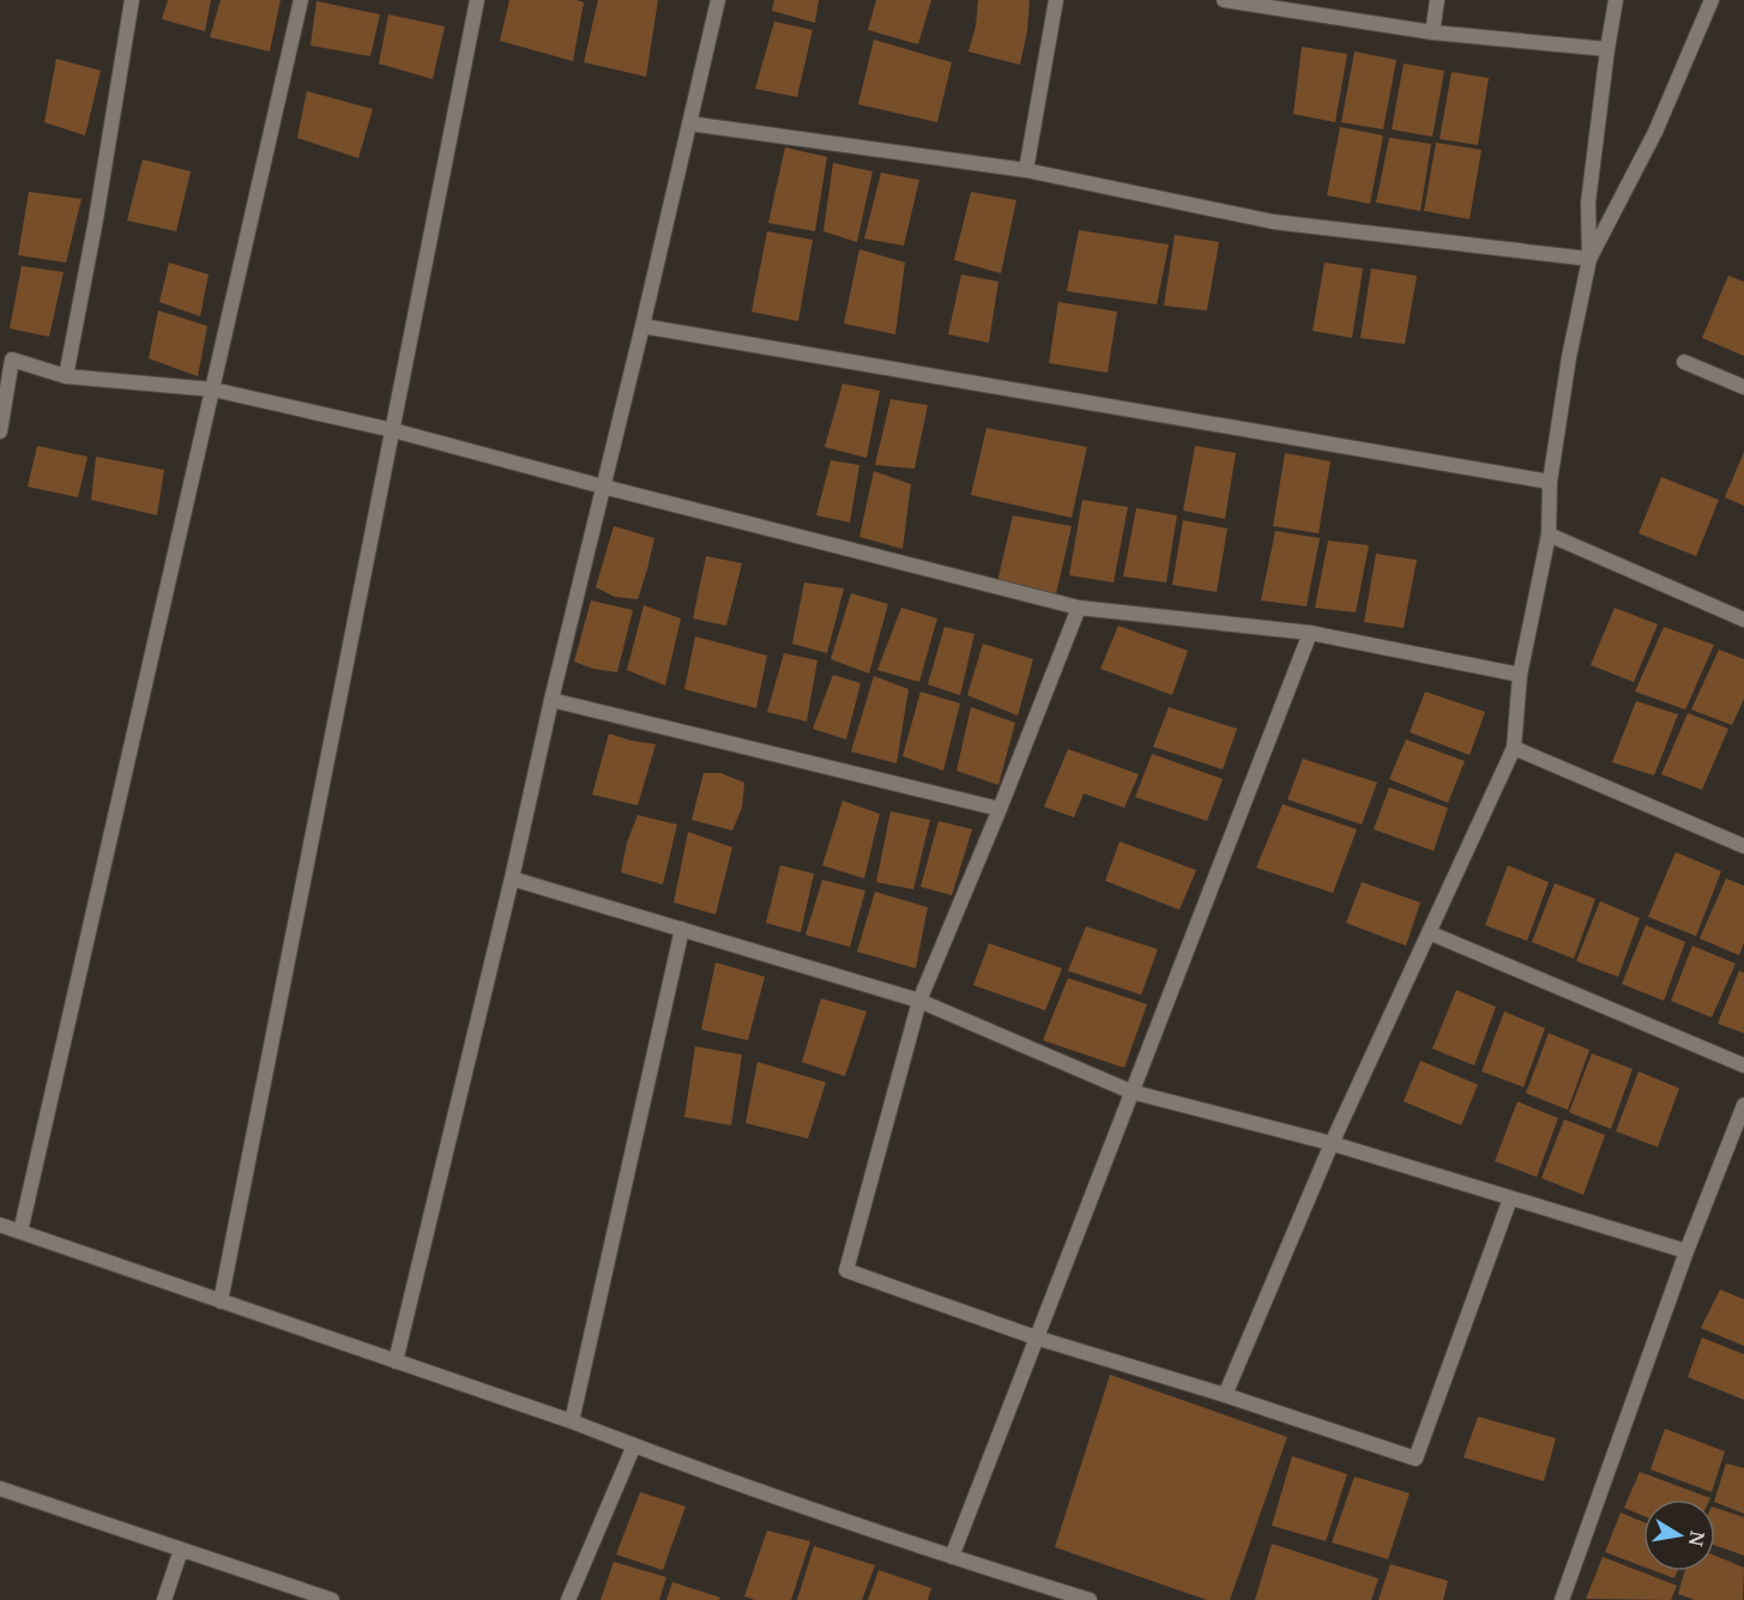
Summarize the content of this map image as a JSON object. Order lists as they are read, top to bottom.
{
  "north": "right"
}
